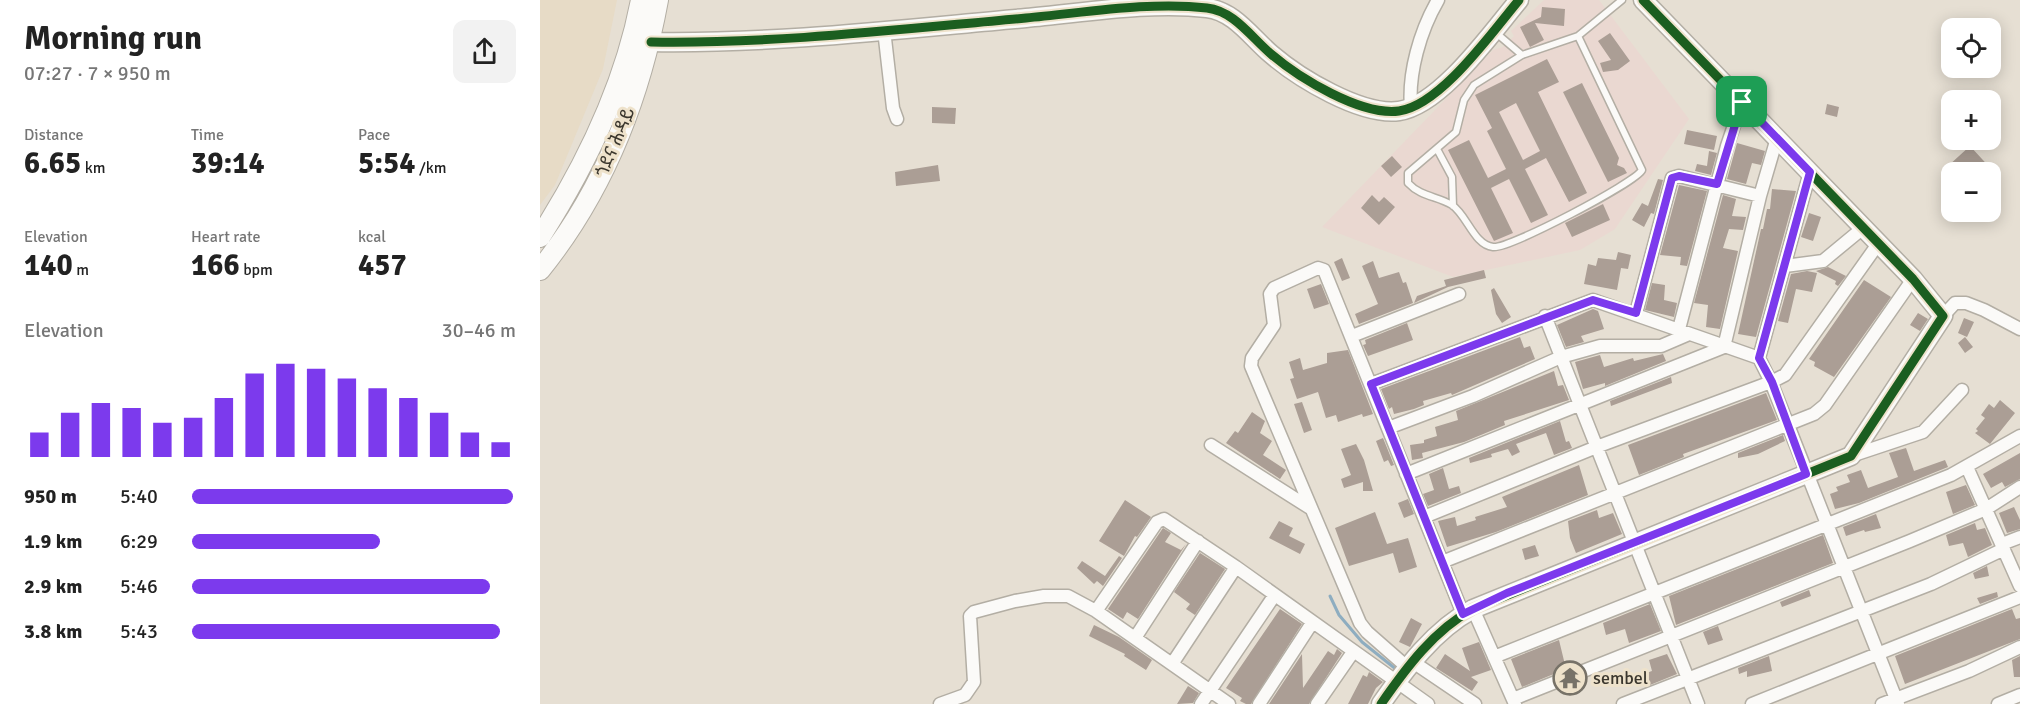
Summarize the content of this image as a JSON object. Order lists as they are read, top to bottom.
{
  "streets": {
    "main road": ["ጎደና ሕዳይ"]
  },
  "places": {
    "temple": ["sembel"]
  },
  "page": {
    "heading": ["Morning run", "07:27 · 7 × 950 m"],
    "map_buttons": ["+", "−"],
    "stats": [
      ["Distance", "6.65 km"],
      ["Time", "39:14"],
      ["Pace", "5:54 /km"],
      ["Elevation", "140 m"],
      ["Heart rate", "166 bpm"],
      ["kcal", "457"]
    ],
    "chart": ["Elevation", "30–46 m"],
    "list": [
      {
        "name": "950 m",
        "note": "5:40"
      },
      {
        "name": "1.9 km",
        "note": "6:29"
      },
      {
        "name": "2.9 km",
        "note": "5:46"
      },
      {
        "name": "3.8 km",
        "note": "5:43"
      }
    ]
  }
}
